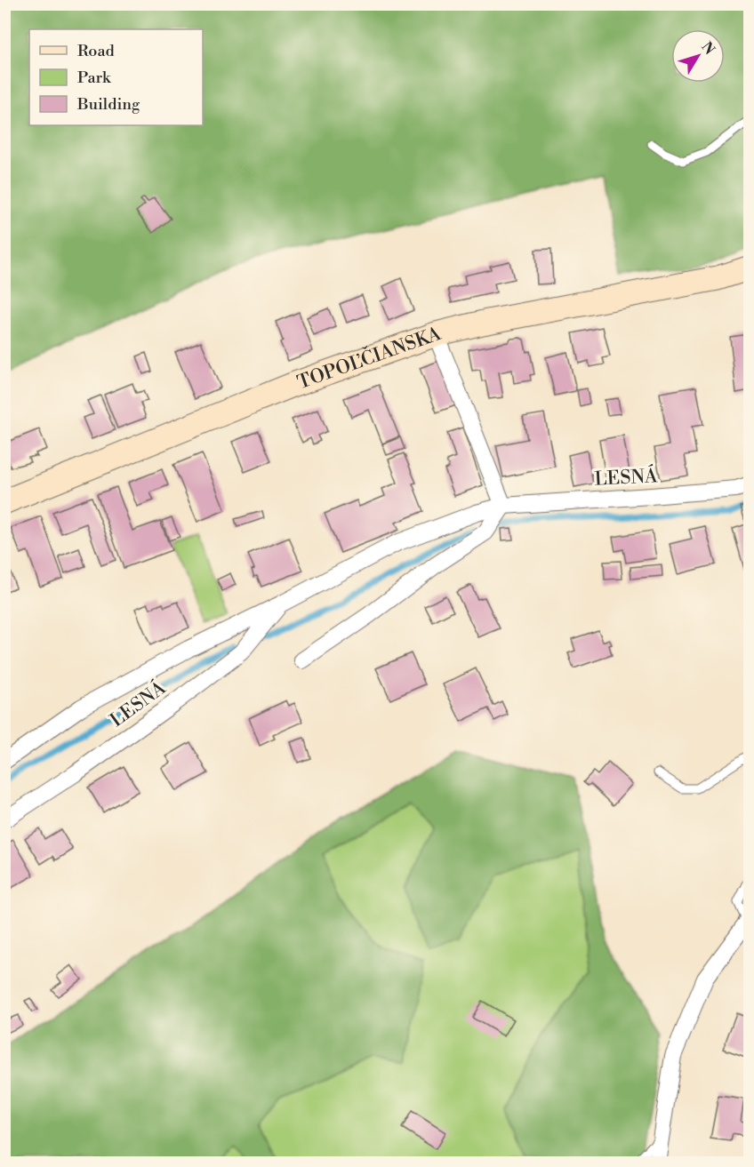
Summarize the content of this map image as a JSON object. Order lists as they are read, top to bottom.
{
  "streets": {
    "main road": ["TOPOĽČIANSKA"],
    "street": ["LESNÁ"]
  },
  "legend": ["Road", "Park", "Building"],
  "north": "top right"
}
